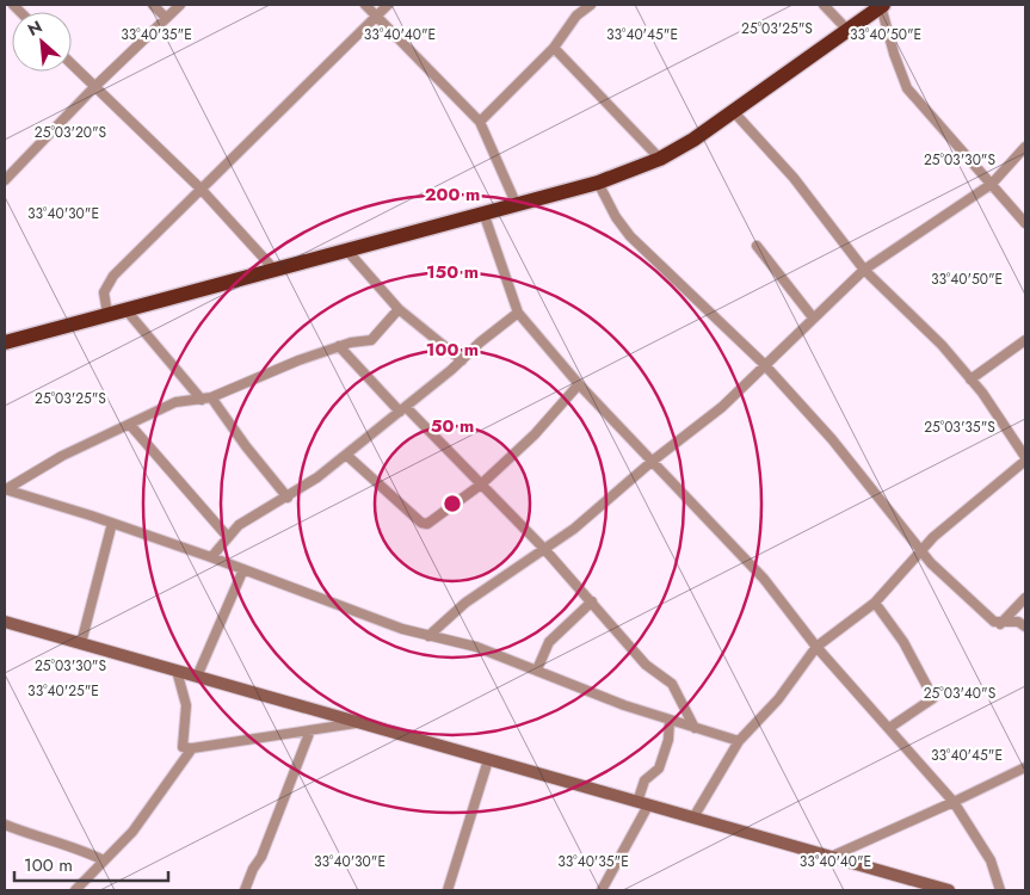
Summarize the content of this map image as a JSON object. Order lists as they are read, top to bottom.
{
  "scale_bar": "100 m",
  "north": "top left",
  "coordinates": [
    "25°03'25\"S",
    "33°40'35\"E",
    "33°40'40\"E",
    "33°40'45\"E",
    "33°40'50\"E",
    "25°03'20\"S",
    "25°03'30\"S",
    "33°40'30\"E",
    "25°03'35\"S",
    "33°40'25\"E",
    "25°03'40\"S"
  ],
  "rings": [
    "200 m",
    "150 m",
    "100 m",
    "50 m"
  ]
}
